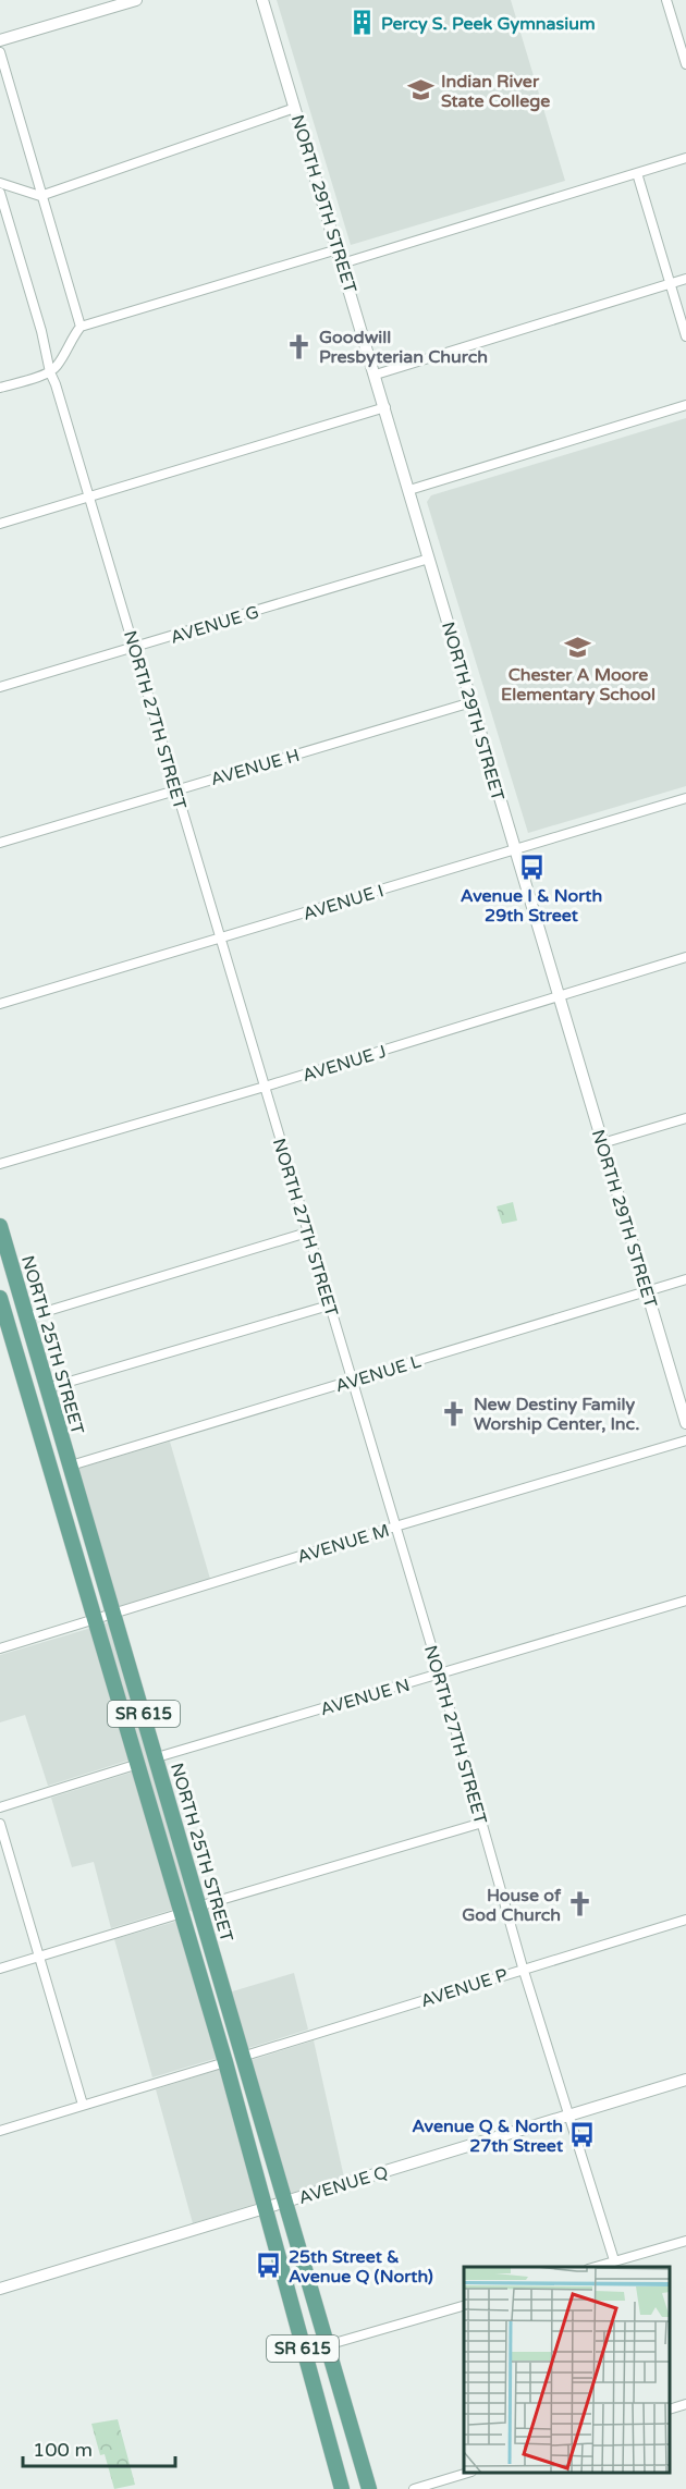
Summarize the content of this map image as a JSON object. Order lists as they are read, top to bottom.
{
  "streets": {
    "main road": ["NORTH 25TH STREET", "SR 615"],
    "street": [
      "NORTH 29TH STREET",
      "AVENUE G",
      "NORTH 27TH STREET",
      "AVENUE H",
      "AVENUE I",
      "AVENUE J",
      "AVENUE L",
      "AVENUE M",
      "AVENUE N",
      "AVENUE P",
      "AVENUE Q"
    ]
  },
  "crossings": [
    ["NORTH 29TH STREET", "AVENUE G"],
    ["NORTH 29TH STREET", "AVENUE H"],
    ["NORTH 29TH STREET", "AVENUE I"],
    ["NORTH 29TH STREET", "AVENUE J"],
    ["NORTH 29TH STREET", "AVENUE L"],
    ["AVENUE G", "NORTH 27TH STREET"],
    ["NORTH 27TH STREET", "AVENUE H"],
    ["NORTH 27TH STREET", "AVENUE I"],
    ["NORTH 27TH STREET", "AVENUE J"],
    ["NORTH 27TH STREET", "AVENUE L"],
    ["NORTH 27TH STREET", "AVENUE M"],
    ["NORTH 27TH STREET", "AVENUE N"],
    ["NORTH 27TH STREET", "AVENUE P"],
    ["NORTH 27TH STREET", "AVENUE Q"],
    ["NORTH 25TH STREET", "AVENUE L"],
    ["NORTH 25TH STREET", "AVENUE M"],
    ["NORTH 25TH STREET", "AVENUE N"],
    ["NORTH 25TH STREET", "AVENUE P"],
    ["NORTH 25TH STREET", "AVENUE Q"]
  ],
  "places": {
    "building": ["Percy S. Peek Gymnasium"],
    "school or university": ["Indian River State College", "Chester A Moore Elementary School"],
    "church": ["Goodwill Presbyterian Church", "New Destiny Family Worship Center, Inc.", "House of God Church"],
    "bus stop": ["Avenue I & North 29th Street", "Avenue Q & North 27th Street", "25th Street & Avenue Q (North)"]
  },
  "scale_bar": "100 m"
}
